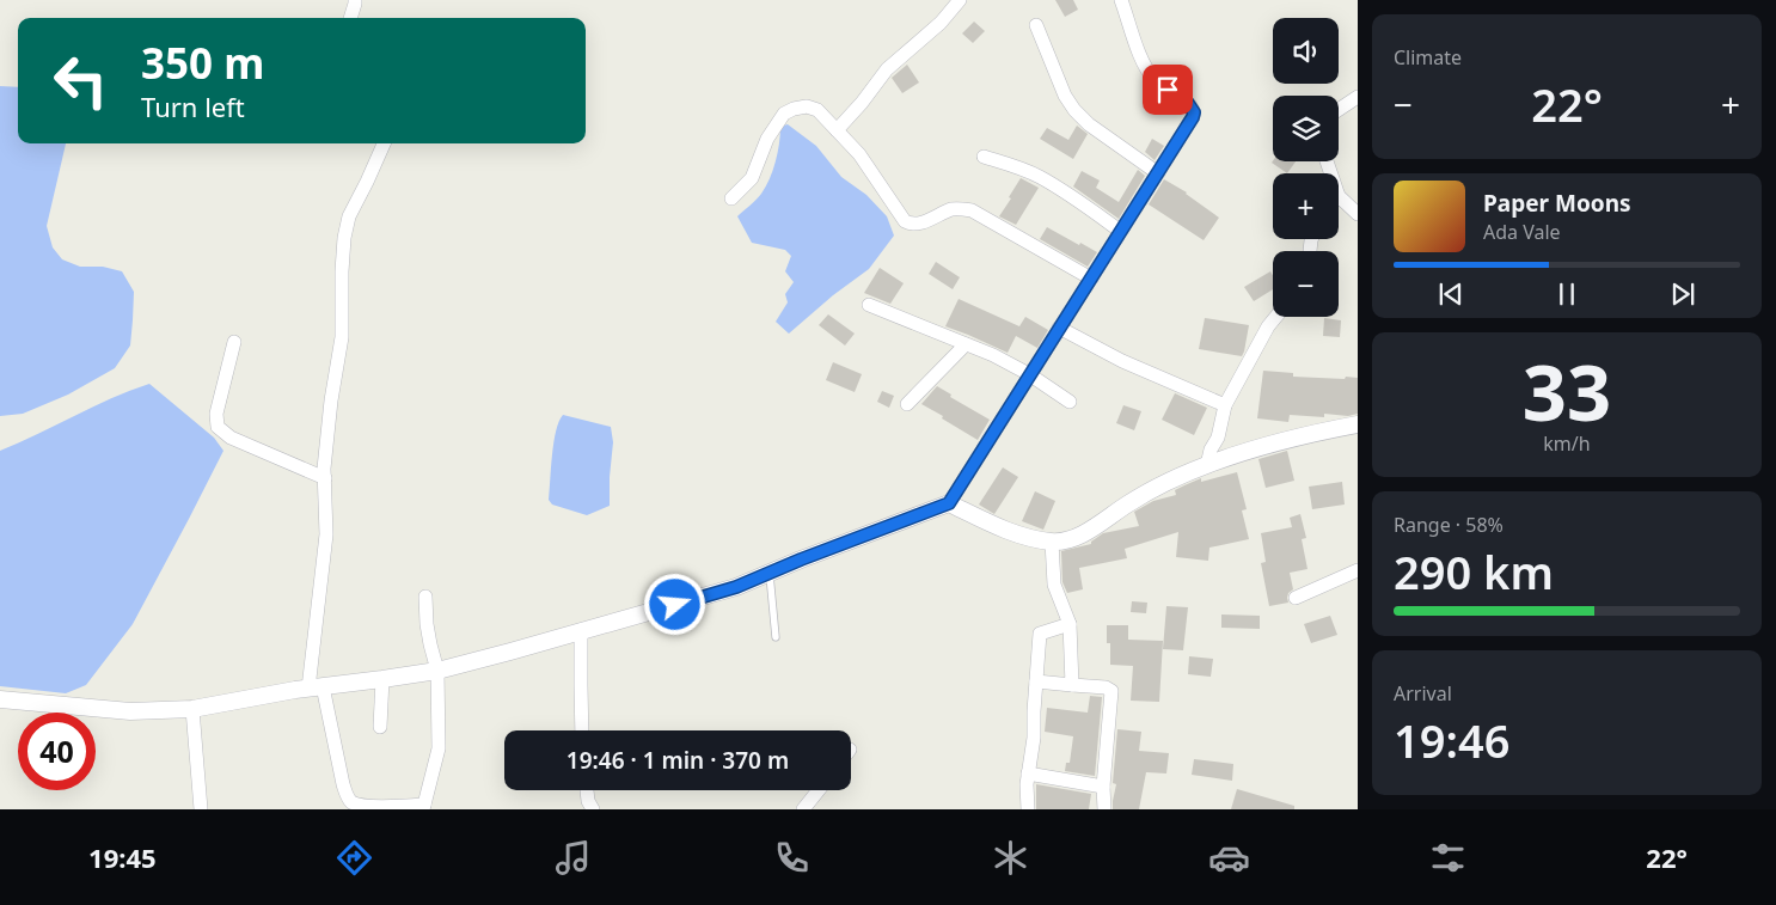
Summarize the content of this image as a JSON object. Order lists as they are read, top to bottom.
{
  "page": {
    "tile": [
      "Climate",
      ["33", "km/h"],
      ["Range · 58%", "290 km"],
      ["Arrival", "19:46"]
    ],
    "map_buttons": ["+", "−"],
    "turn": ["350 m", "Turn left"],
    "heat": ["−", "22°", "+"],
    "song": ["Paper Moons", "Ada Vale"],
    "limit": "40",
    "trip": "19:46 · 1 min · 370 m",
    "tabs": ["19:45", "22°"]
  }
}
